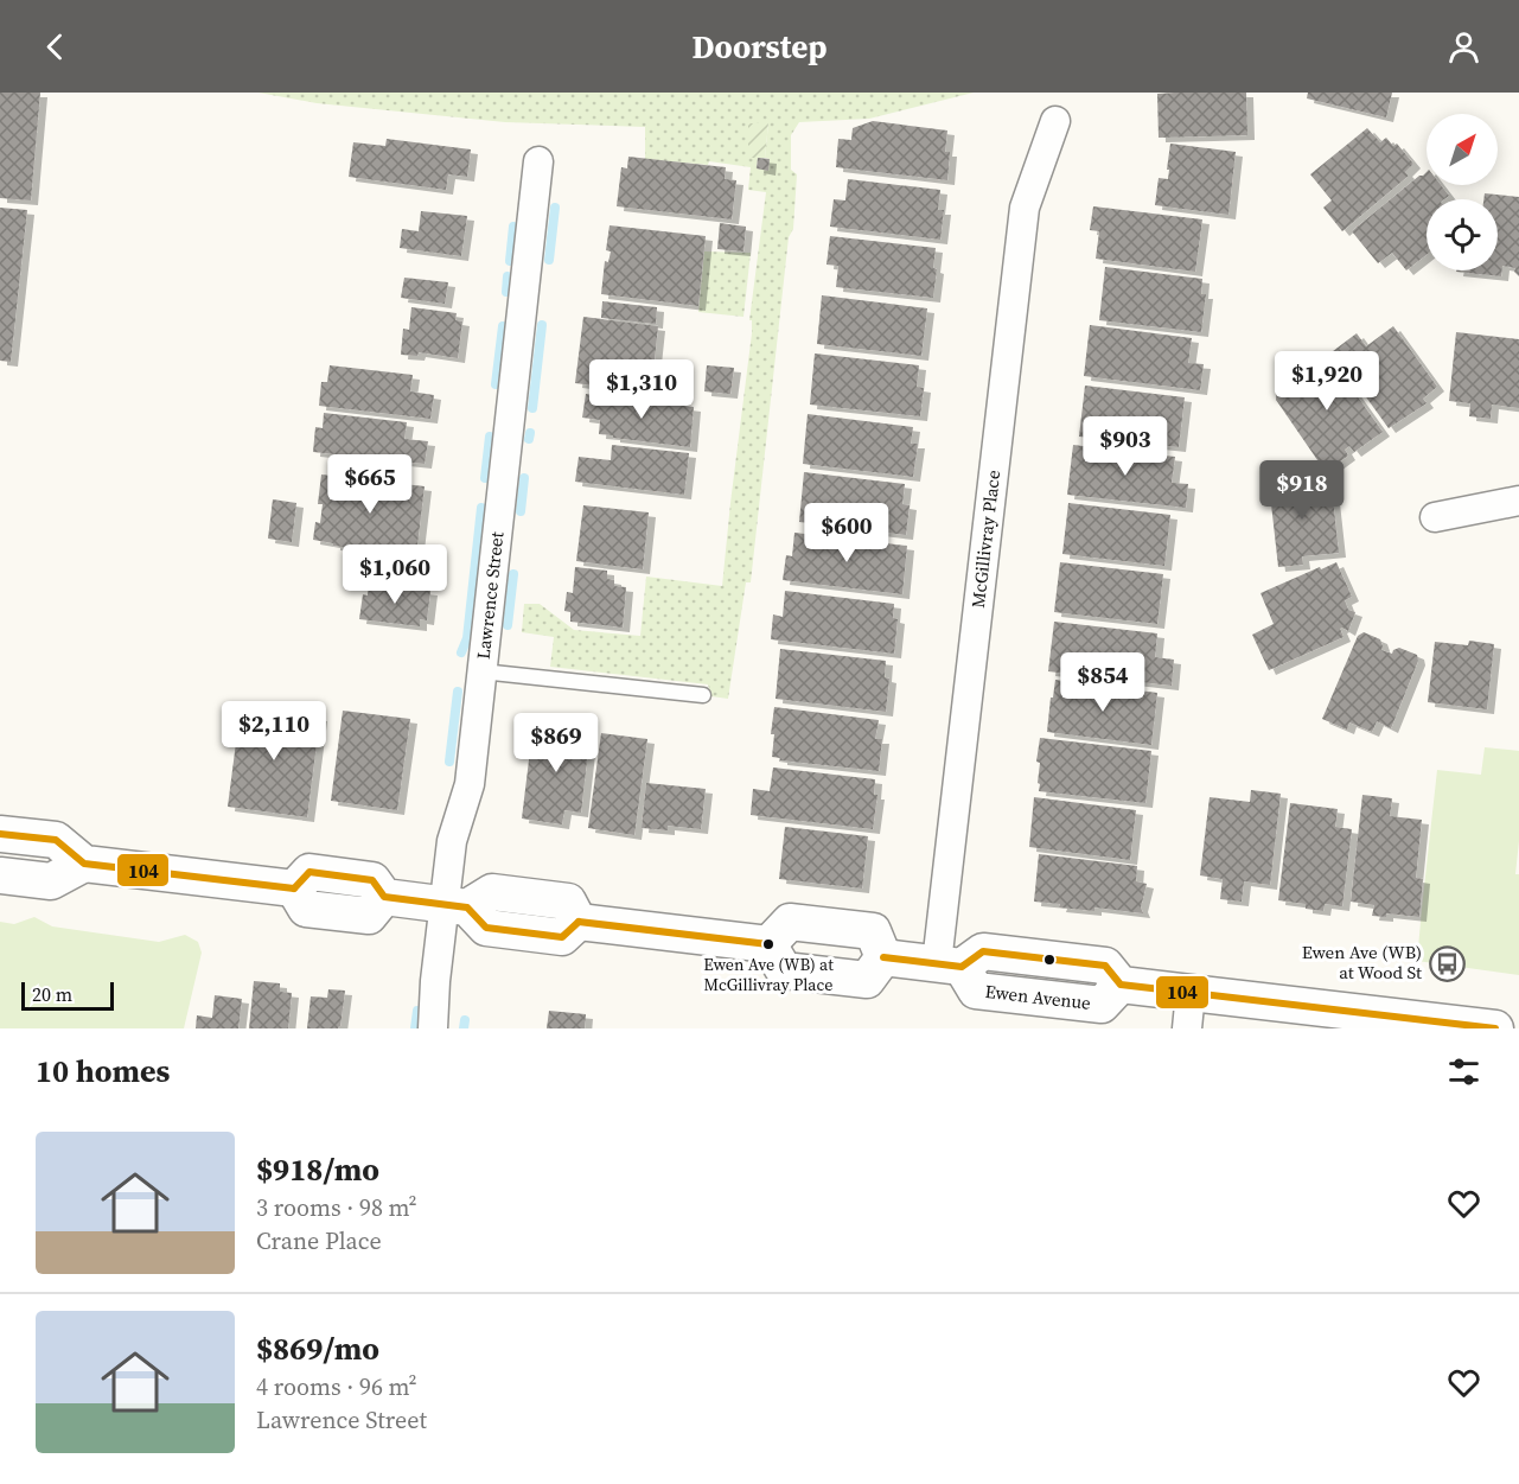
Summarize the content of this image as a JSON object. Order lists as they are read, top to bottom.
{
  "streets": {
    "street": ["McGillivray Place", "Lawrence Street", "Ewen Avenue"]
  },
  "crossings": [
    ["McGillivray Place", "Ewen Avenue"]
  ],
  "places": {
    "other": ["Ewen Ave (WB) at McGillivray Place"],
    "bus stop": ["Ewen Ave (WB) at Wood St"]
  },
  "lines": ["transit line 104"],
  "scale_bar": "20 m",
  "north": "top right",
  "page": {
    "header": "Doorstep",
    "price": [
      "$1,920",
      "$1,310",
      "$903",
      "$665",
      "$918",
      "$600",
      "$1,060",
      "$854",
      "$2,110",
      "$869"
    ],
    "scale": "20 m",
    "heading": "10 homes",
    "list": [
      {
        "name": "$918/mo",
        "note": "3 rooms · 98 m² · Crane Place"
      },
      {
        "name": "$869/mo",
        "note": "4 rooms · 96 m² · Lawrence Street"
      }
    ]
  }
}
